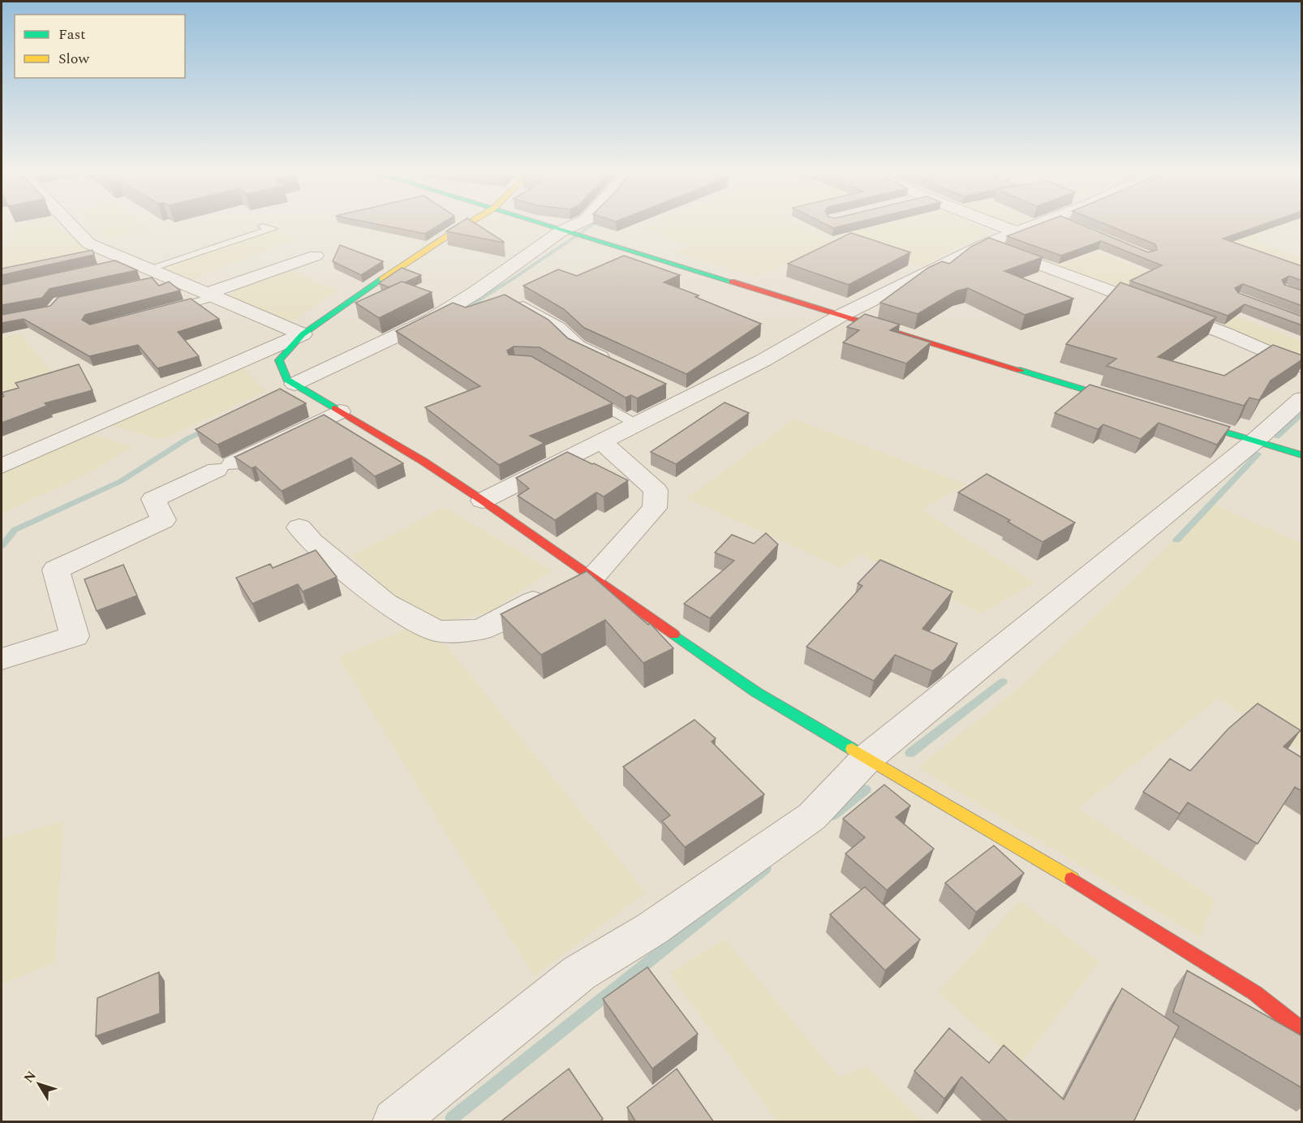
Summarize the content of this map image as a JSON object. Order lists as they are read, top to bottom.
{
  "legend": ["Fast", "Slow"],
  "north": "top left"
}
